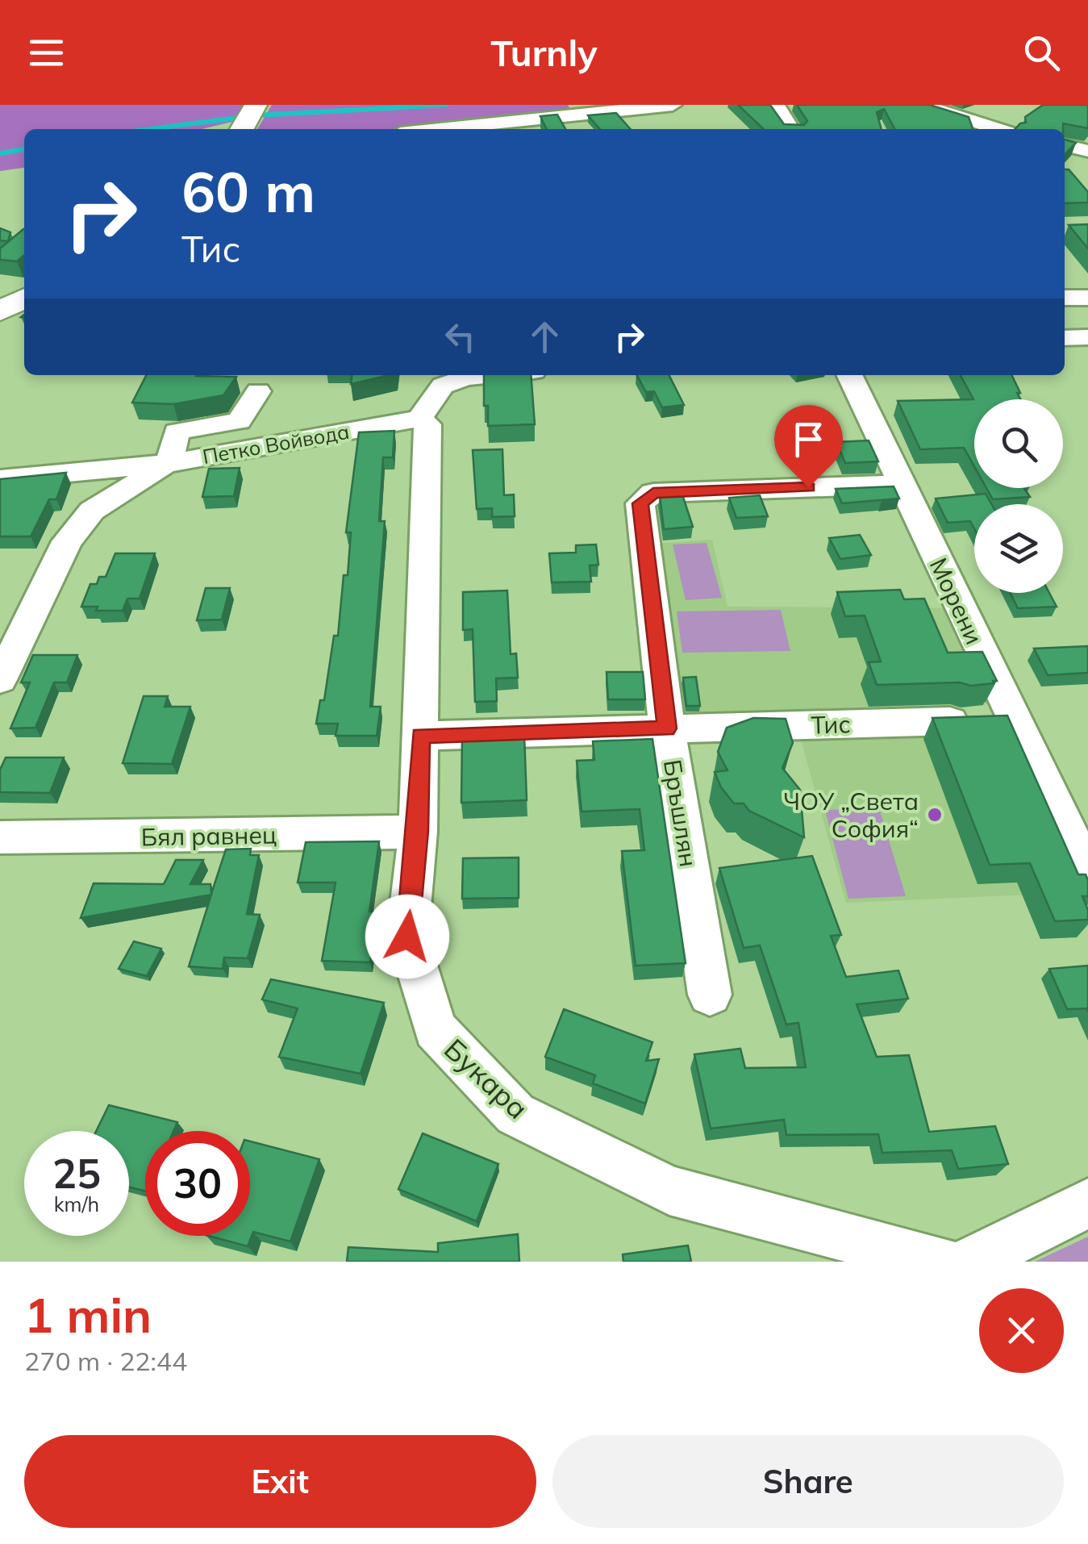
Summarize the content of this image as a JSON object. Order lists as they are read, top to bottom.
{
  "streets": {
    "street": [
      "Петко Войвода",
      "Морени",
      "Тис",
      "Бръшлян",
      "Бял равнец",
      "Букара"
    ]
  },
  "crossings": [
    ["Петко Войвода", "Букара"],
    ["Морени", "Тис"],
    ["Морени", "Бръшлян"],
    ["Тис", "Бръшлян"],
    ["Тис", "Букара"],
    ["Бял равнец", "Букара"]
  ],
  "places": ["ЧОУ „Света София“"],
  "page": {
    "header": "Turnly",
    "turn": ["60 m", "Тис"],
    "speed": "25 km/h",
    "limit": "30",
    "heading": ["1 min", "270 m · 22:44"],
    "buttons": ["Exit", "Share"]
  }
}
